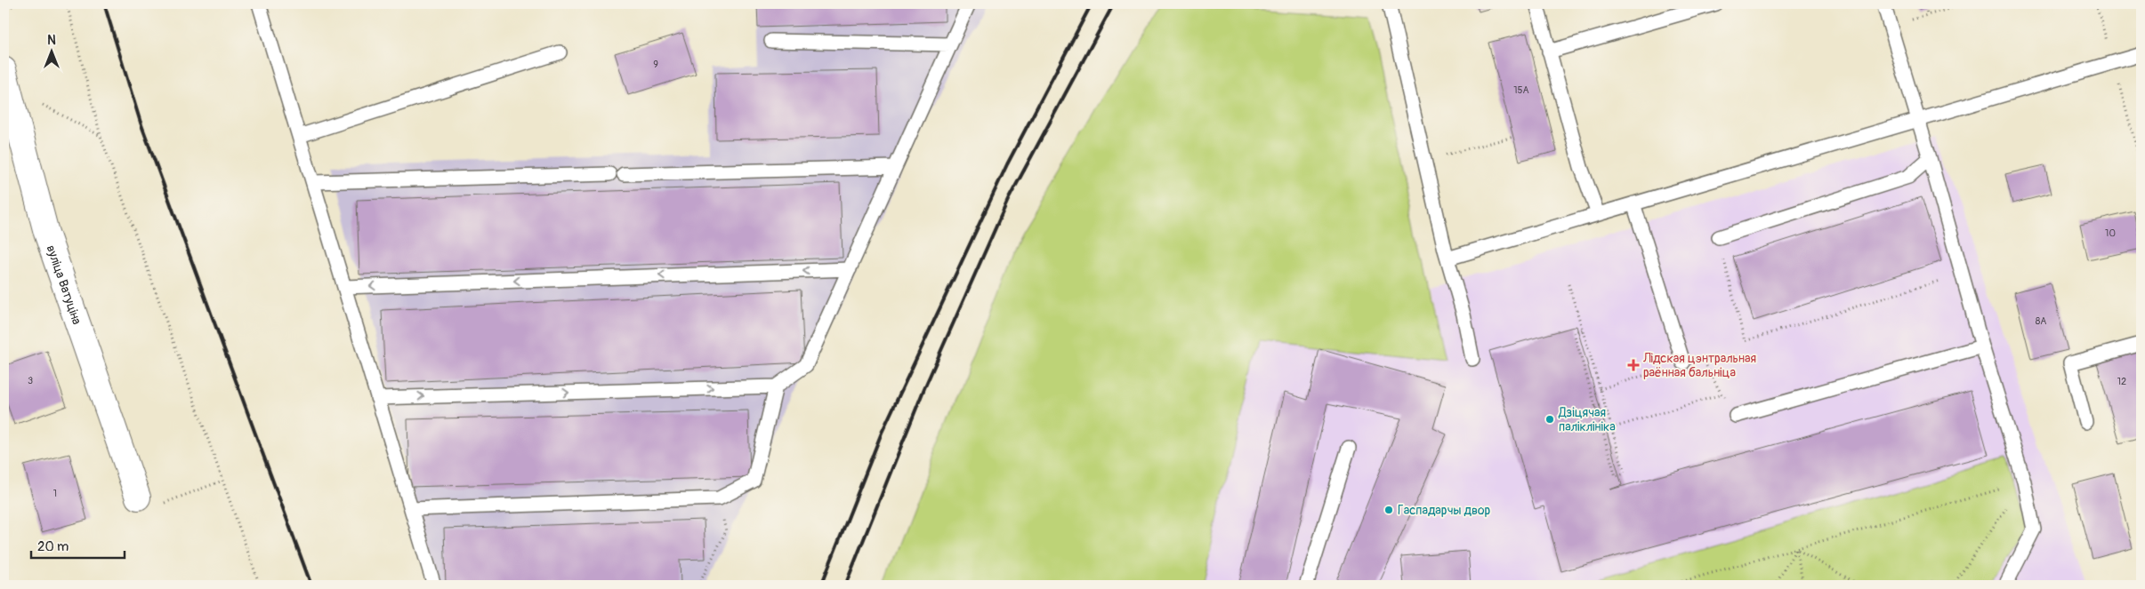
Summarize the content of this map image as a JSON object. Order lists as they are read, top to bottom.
{
  "streets": {
    "street": ["вуліца Ватуціна"]
  },
  "places": {
    "health": ["Лідская цэнтральная раённая бальніца"],
    "other": ["Дзіцячая паліклініка", "Гаспадарчы двор"]
  },
  "house_numbers": [
    "9",
    "15А",
    "10",
    "8А",
    "3",
    "12",
    "1"
  ],
  "scale_bar": "20 m",
  "north": "top"
}
